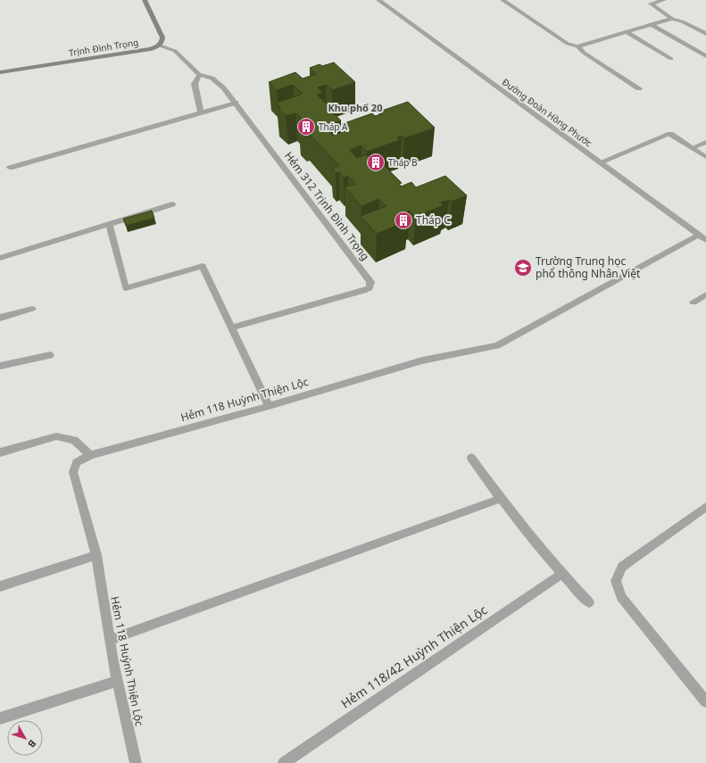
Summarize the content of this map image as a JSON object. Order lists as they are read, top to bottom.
{
  "streets": {
    "street": [
      "Trịnh Đình Trọng",
      "Đường Đoàn Hồng Phước",
      "Hẻm 312 Trịnh Đình Trọng",
      "Hẻm 118 Huỳnh Thiện Lộc",
      "Hẻm 118/42 Huỳnh Thiện Lộc"
    ]
  },
  "crossings": [
    ["Đường Đoàn Hồng Phước", "Hẻm 118 Huỳnh Thiện Lộc"]
  ],
  "districts": ["Khu phố 20"],
  "places": {
    "building": ["Tháp A", "Tháp B", "Tháp C"],
    "school or university": ["Trường Trung học phổ thông Nhân Việt"]
  },
  "north": "bottom right"
}
